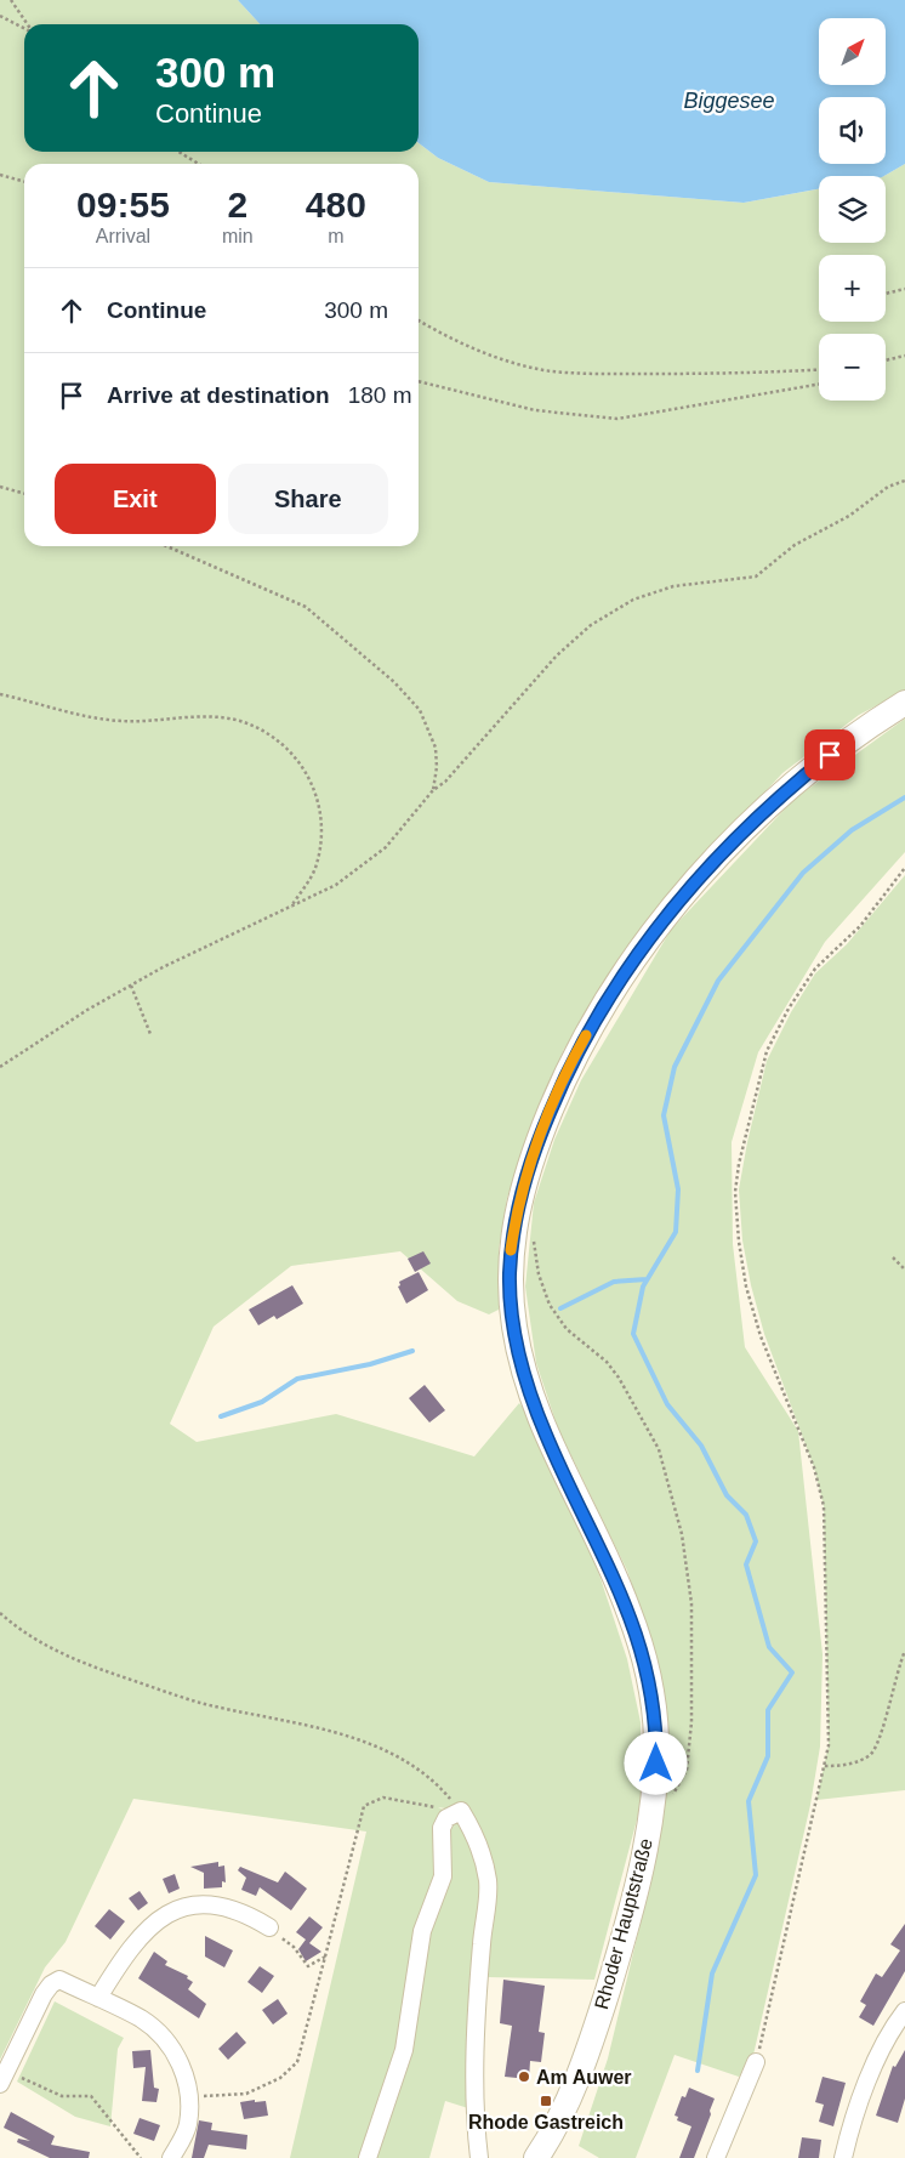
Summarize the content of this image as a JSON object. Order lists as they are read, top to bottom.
{
  "streets": {
    "main road": ["Rhoder Hauptstraße"]
  },
  "water": ["Biggesee"],
  "places": {
    "other": ["Am Auwer"],
    "transit": ["Rhode Gastreich"]
  },
  "north": "top right",
  "page": {
    "map_buttons": ["+", "−"],
    "turn": ["300 m", "Continue"],
    "eta": [
      "09:55",
      "Arrival",
      "2",
      "min",
      "480",
      "m"
    ],
    "list": [
      {
        "name": "Continue",
        "value": "300 m"
      },
      {
        "name": "Arrive at destination",
        "value": "180 m"
      }
    ],
    "buttons": ["Exit", "Share"]
  }
}
